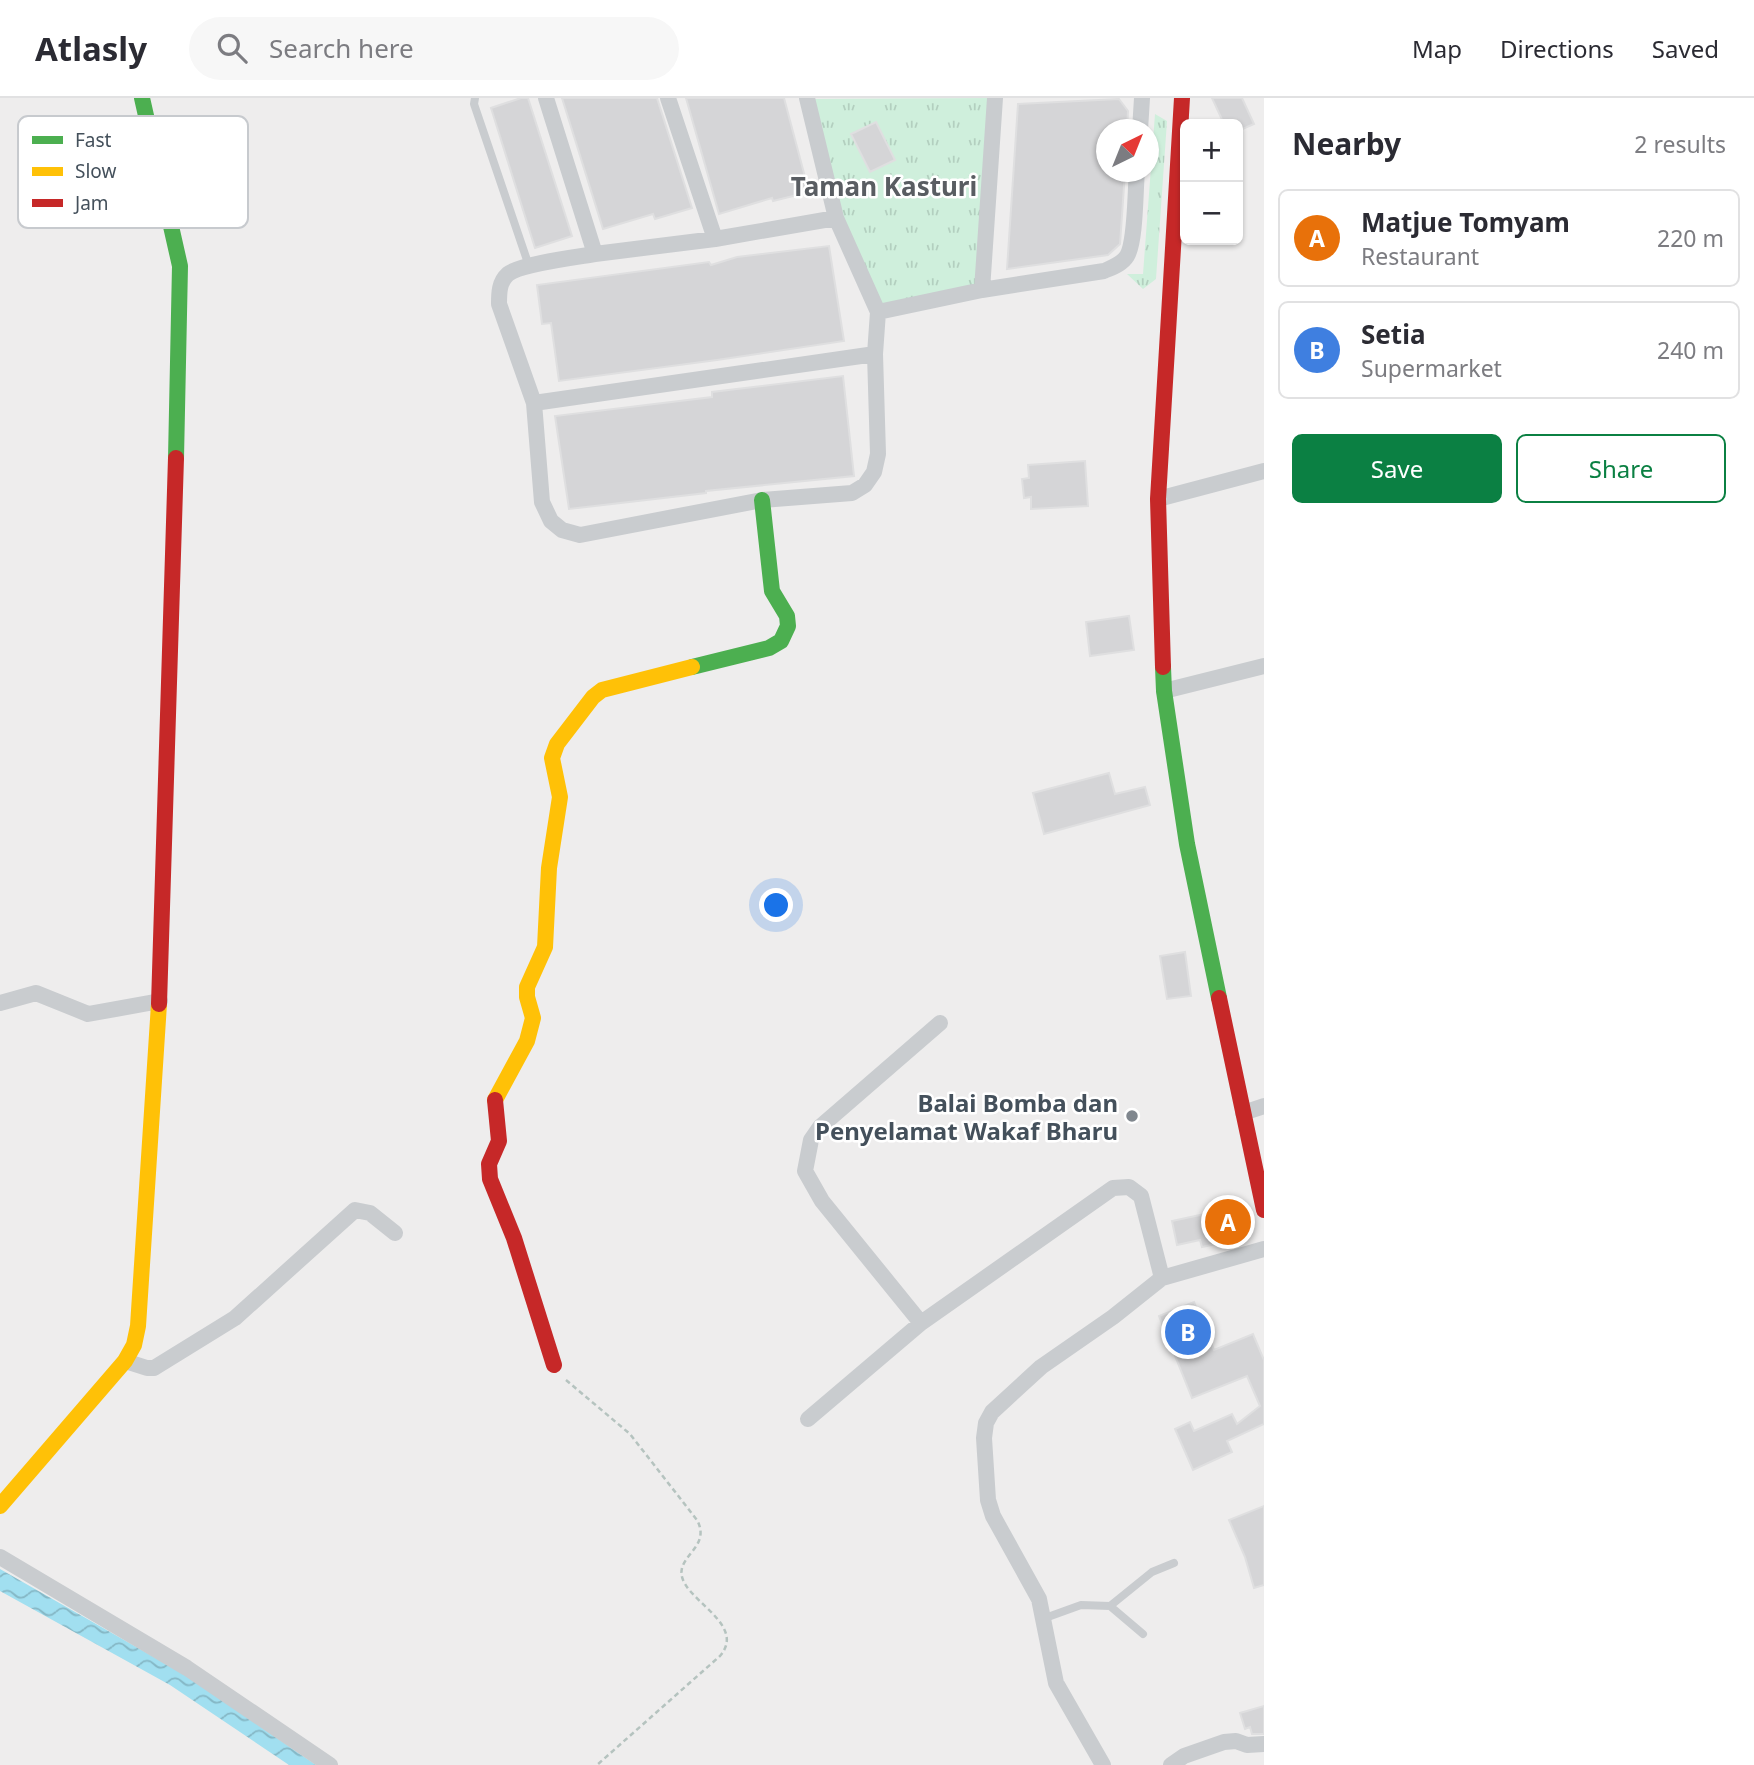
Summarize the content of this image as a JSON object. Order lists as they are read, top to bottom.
{
  "districts": ["Taman Kasturi"],
  "places": ["Balai Bomba dan Penyelamat Wakaf Bharu"],
  "legend": ["Fast", "Slow", "Jam"],
  "north": "top right",
  "page": {
    "header": "Atlasly",
    "search": "Search here",
    "nav": ["Map", "Directions", "Saved"],
    "heading": ["Nearby", "2 results"],
    "map_buttons": ["+", "−"],
    "list": [
      {
        "mark": "A",
        "name": "Matjue Tomyam",
        "note": "Restaurant",
        "value": "220 m"
      },
      {
        "mark": "B",
        "name": "Setia",
        "note": "Supermarket",
        "value": "240 m"
      }
    ],
    "buttons": ["Save", "Share"],
    "pins": ["A", "B"]
  }
}
